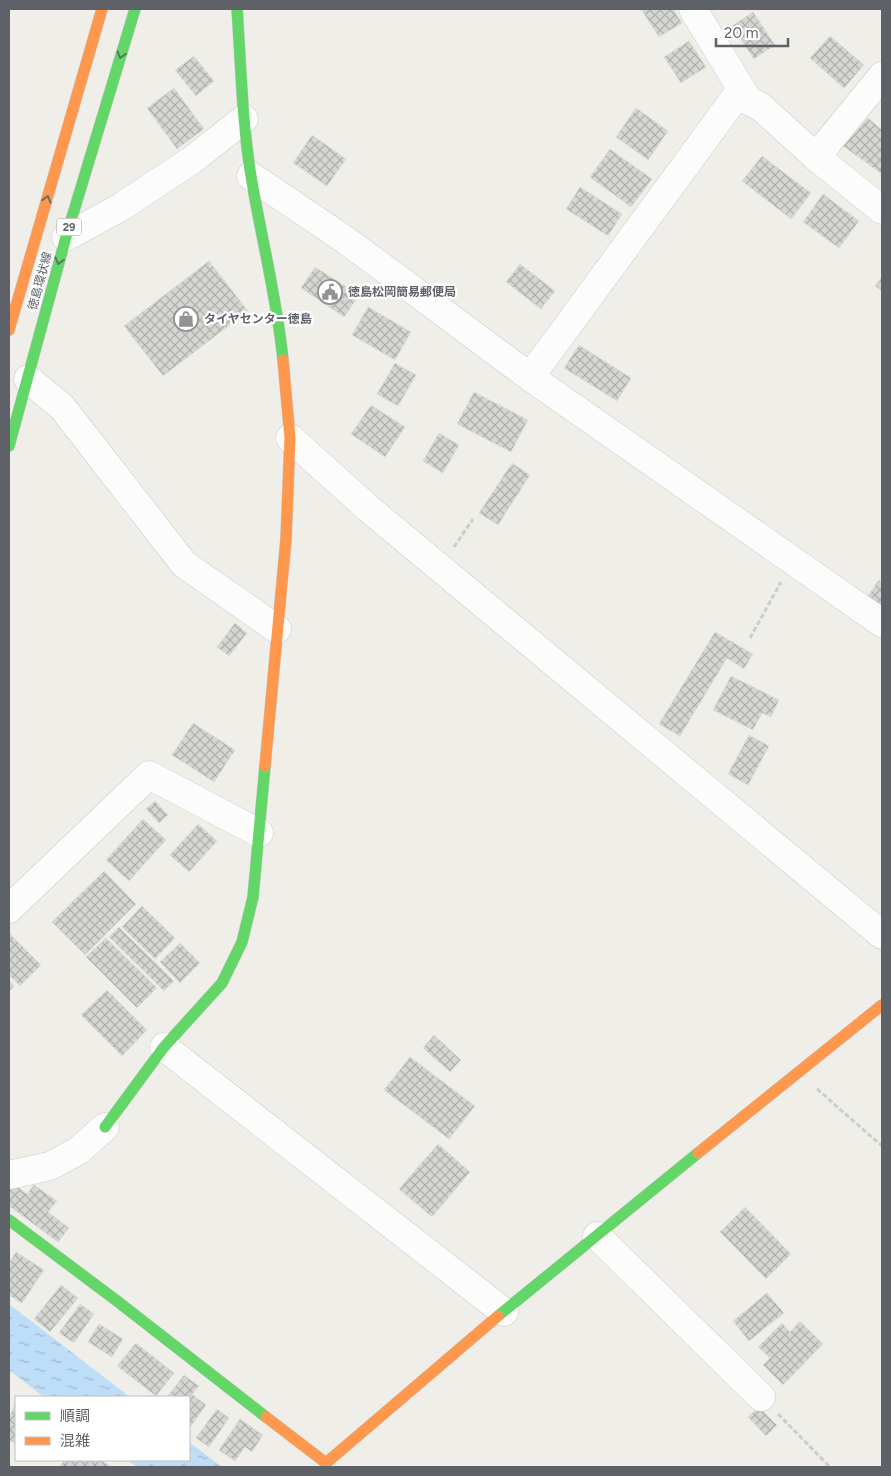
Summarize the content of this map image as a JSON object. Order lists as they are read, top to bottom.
{
  "streets": {
    "street": ["29", "徳島環状線"]
  },
  "places": {
    "public building": ["徳島松岡簡易郵便局"],
    "shop": ["タイヤセンター徳島"]
  },
  "legend": ["順調", "混雑"],
  "scale_bar": "20 m"
}
